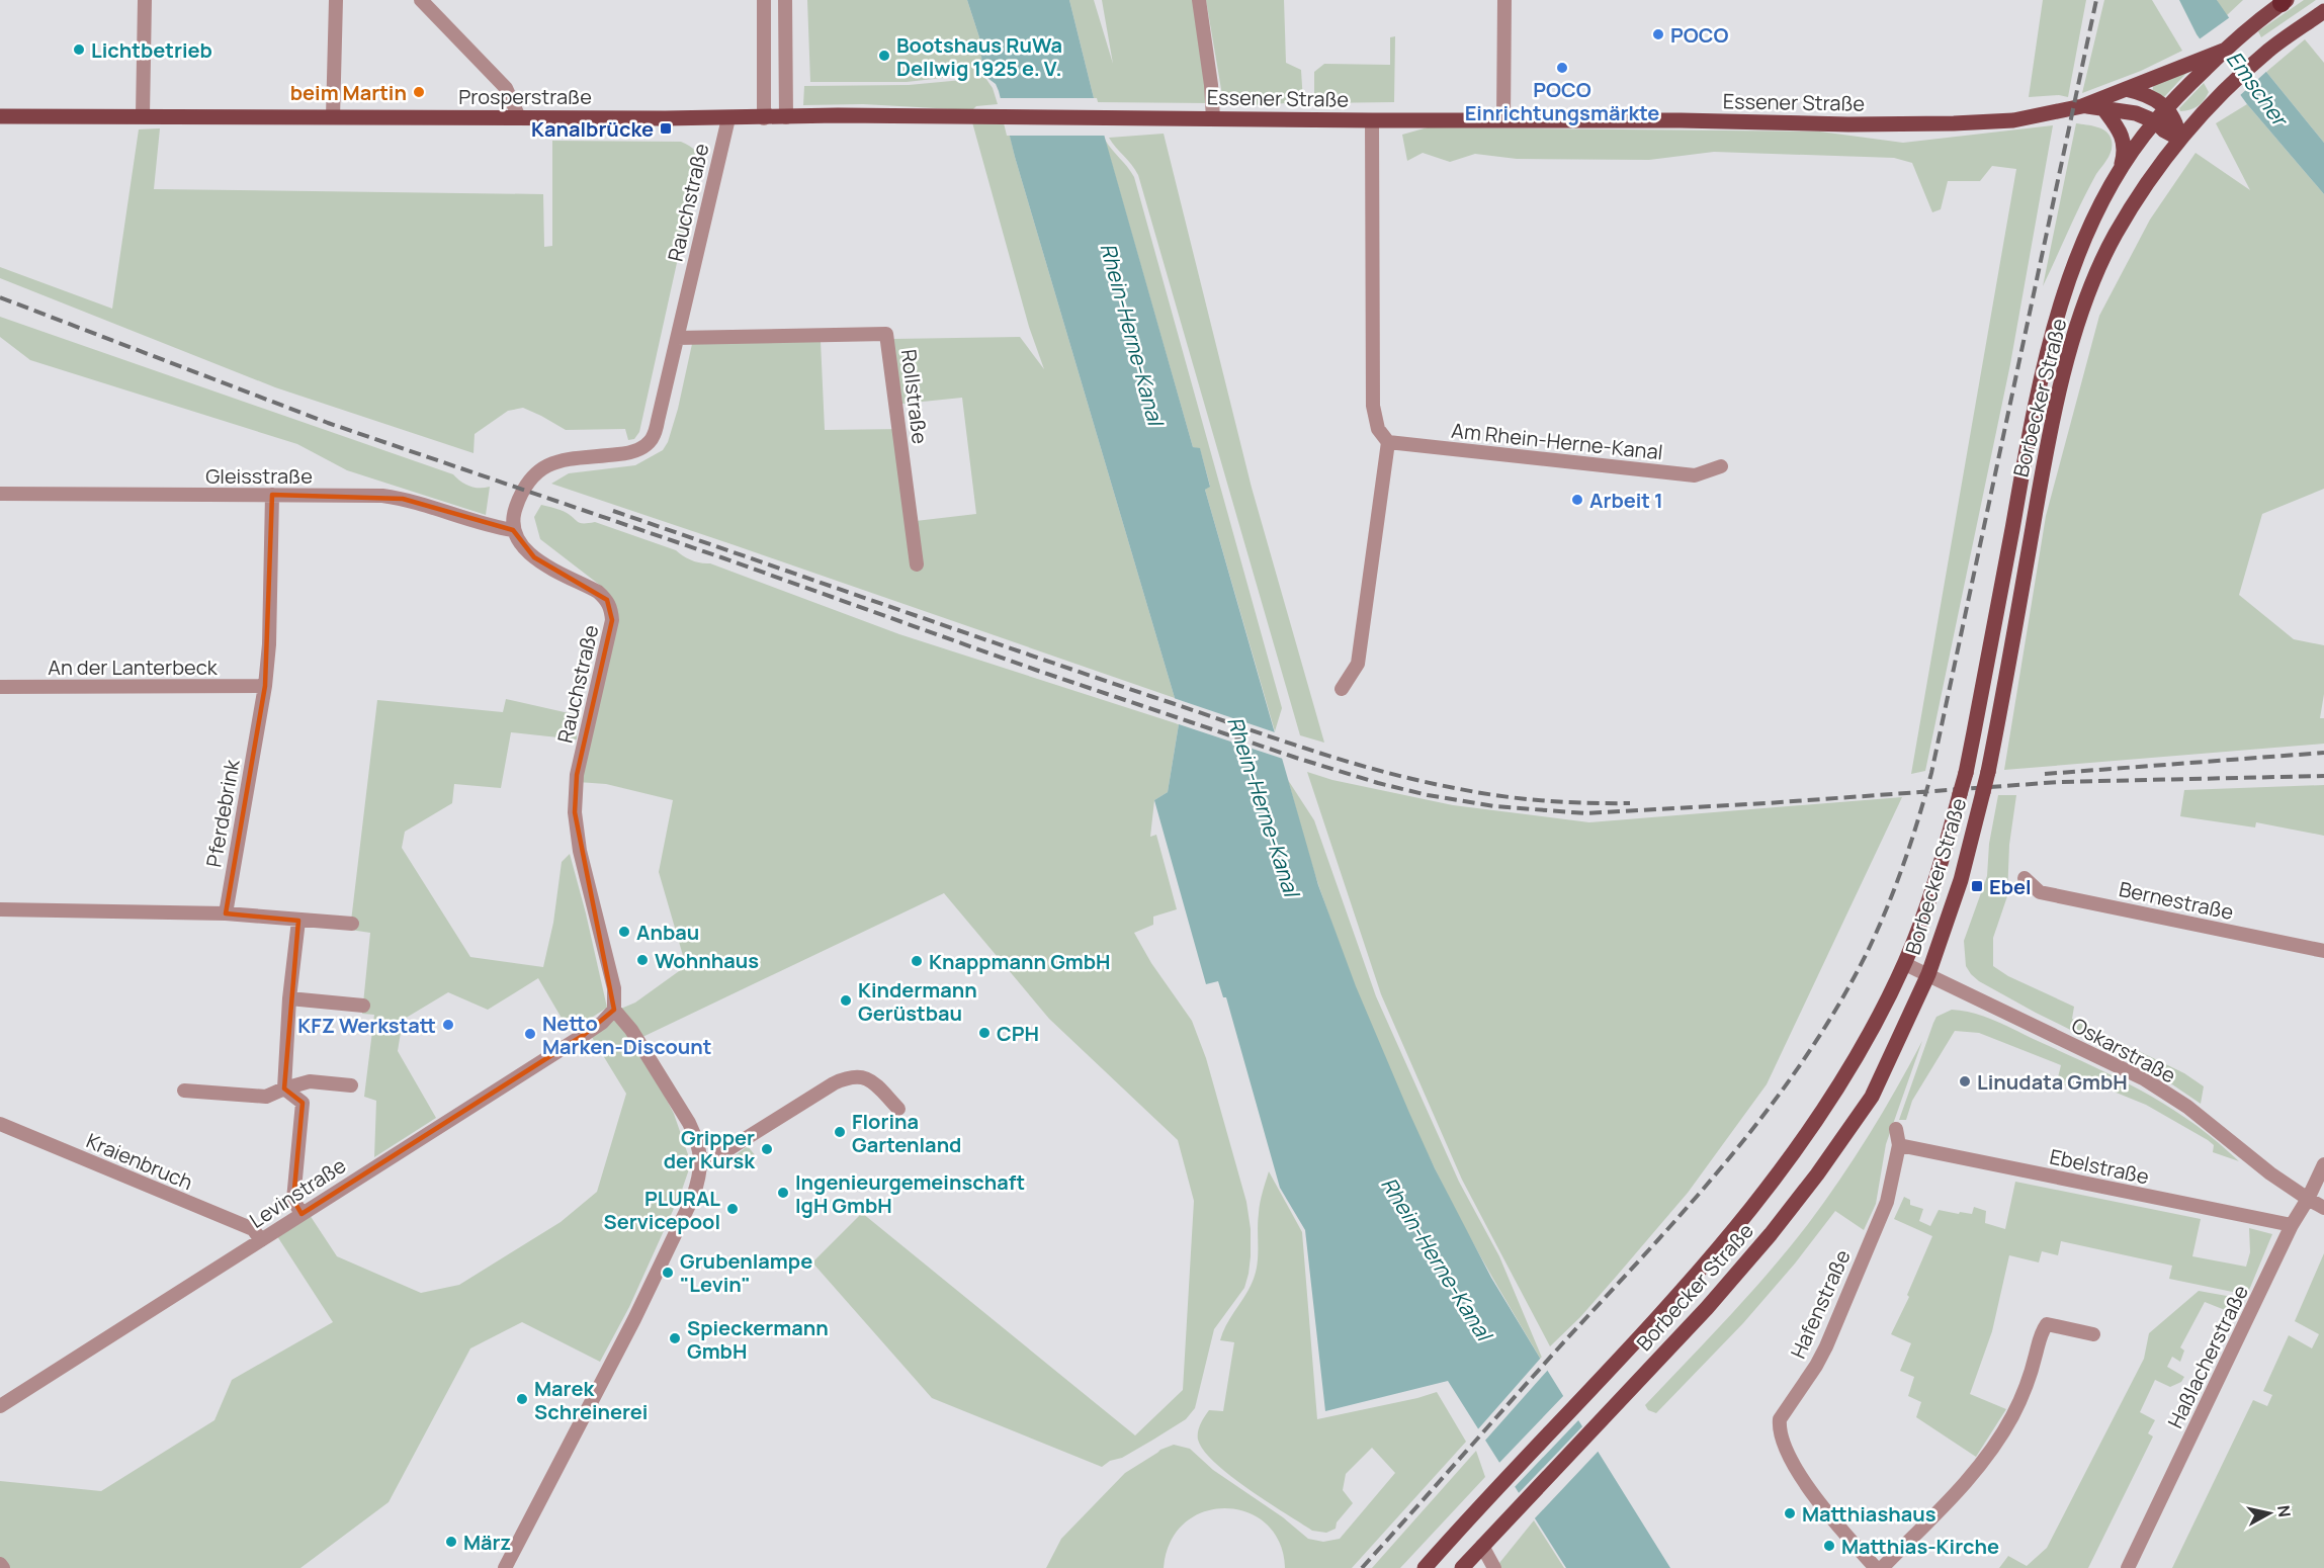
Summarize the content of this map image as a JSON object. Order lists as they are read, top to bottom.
{
  "streets": {
    "main road": ["Prosperstraße", "Essener Straße", "Borbecker Straße"],
    "street": [
      "Rauchstraße",
      "Rollstraße",
      "Am Rhein-Herne-Kanal",
      "Gleisstraße",
      "An der Lanterbeck",
      "Pferdebrink",
      "Bernestraße",
      "Oskarstraße",
      "Kraienbruch",
      "Ebelstraße",
      "Levinstraße",
      "Hafenstraße",
      "Haßlacherstraße"
    ]
  },
  "crossings": [
    ["Prosperstraße", "Essener Straße"],
    ["Prosperstraße", "Rauchstraße"],
    ["Essener Straße", "Borbecker Straße"],
    ["Rauchstraße", "Rollstraße"],
    ["Rauchstraße", "Gleisstraße"],
    ["Rauchstraße", "Levinstraße"],
    ["Borbecker Straße", "Oskarstraße"],
    ["Gleisstraße", "Pferdebrink"],
    ["An der Lanterbeck", "Pferdebrink"],
    ["Oskarstraße", "Haßlacherstraße"],
    ["Kraienbruch", "Levinstraße"],
    ["Ebelstraße", "Hafenstraße"],
    ["Ebelstraße", "Haßlacherstraße"]
  ],
  "water": ["Emscher", "Rhein-Herne-Kanal"],
  "places": {
    "other": [
      "POCO",
      "Lichtbetrieb",
      "Bootshaus RuWa Dellwig 1925 e. V.",
      "POCO Einrichtungsmärkte",
      "beim Martin",
      "Arbeit 1",
      "Anbau",
      "Wohnhaus",
      "Knappmann GmbH",
      "Kindermann Gerüstbau",
      "KFZ Werkstatt",
      "CPH",
      "Netto Marken-Discount",
      "Linudata GmbH",
      "Florina Gartenland",
      "Gripper der Kursk",
      "Ingenieurgemeinschaft IgH GmbH",
      "PLURAL Servicepool",
      "Grubenlampe \"Levin\"",
      "Spieckermann GmbH",
      "Marek Schreinerei",
      "Matthiashaus",
      "März",
      "Matthias-Kirche"
    ],
    "transit": ["Kanalbrücke", "Ebel"]
  },
  "north": "right"
}
